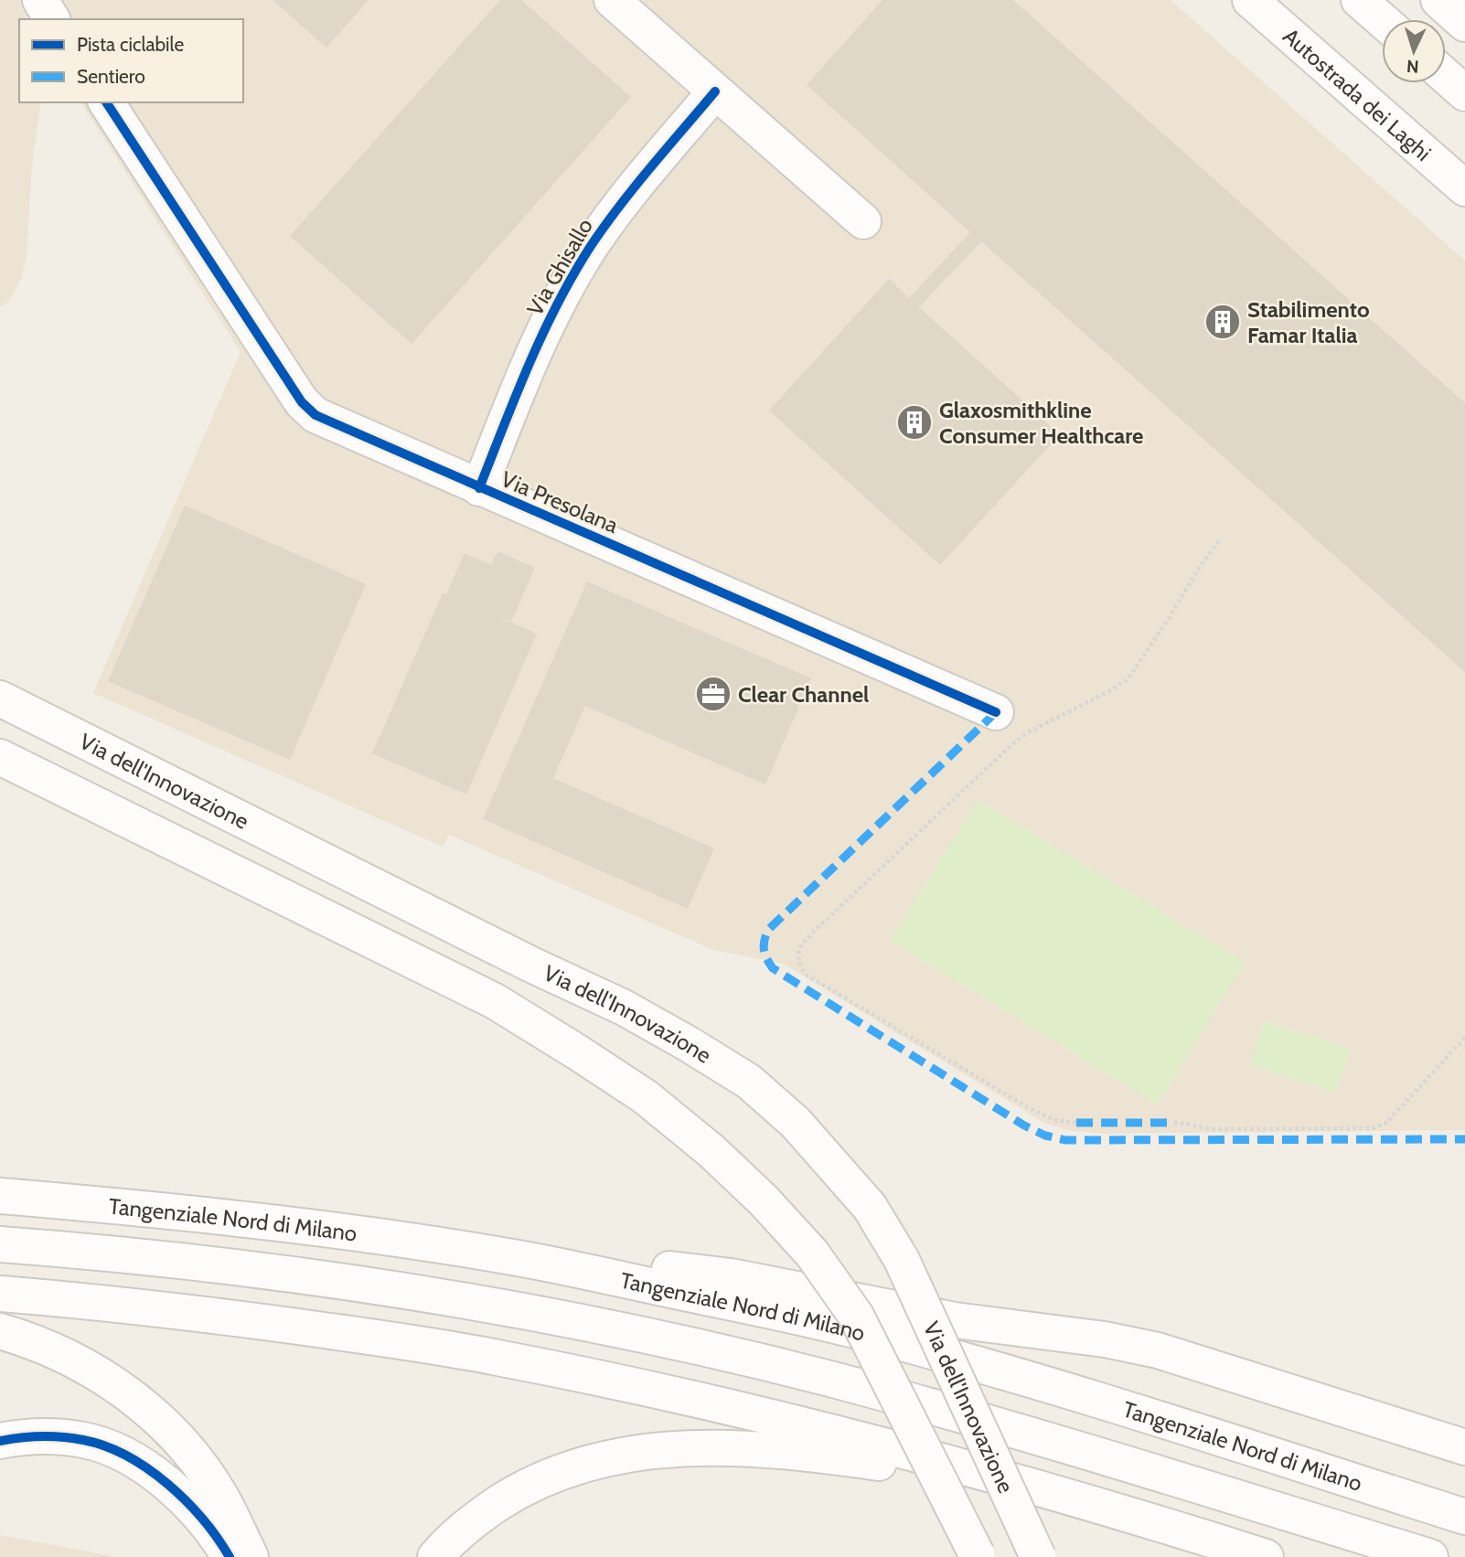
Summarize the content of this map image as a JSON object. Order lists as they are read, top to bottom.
{
  "streets": {
    "main road": [
      "Autostrada dei Laghi",
      "Via Ghisallo",
      "Via Presolana",
      "Via dell'Innovazione",
      "Tangenziale Nord di Milano"
    ]
  },
  "crossings": [
    ["Via Ghisallo", "Via Presolana"]
  ],
  "places": {
    "building": ["Stabilimento Famar Italia", "Glaxosmithkline Consumer Healthcare"],
    "office": ["Clear Channel"]
  },
  "legend": ["Pista ciclabile", "Sentiero"],
  "north": "bottom"
}
